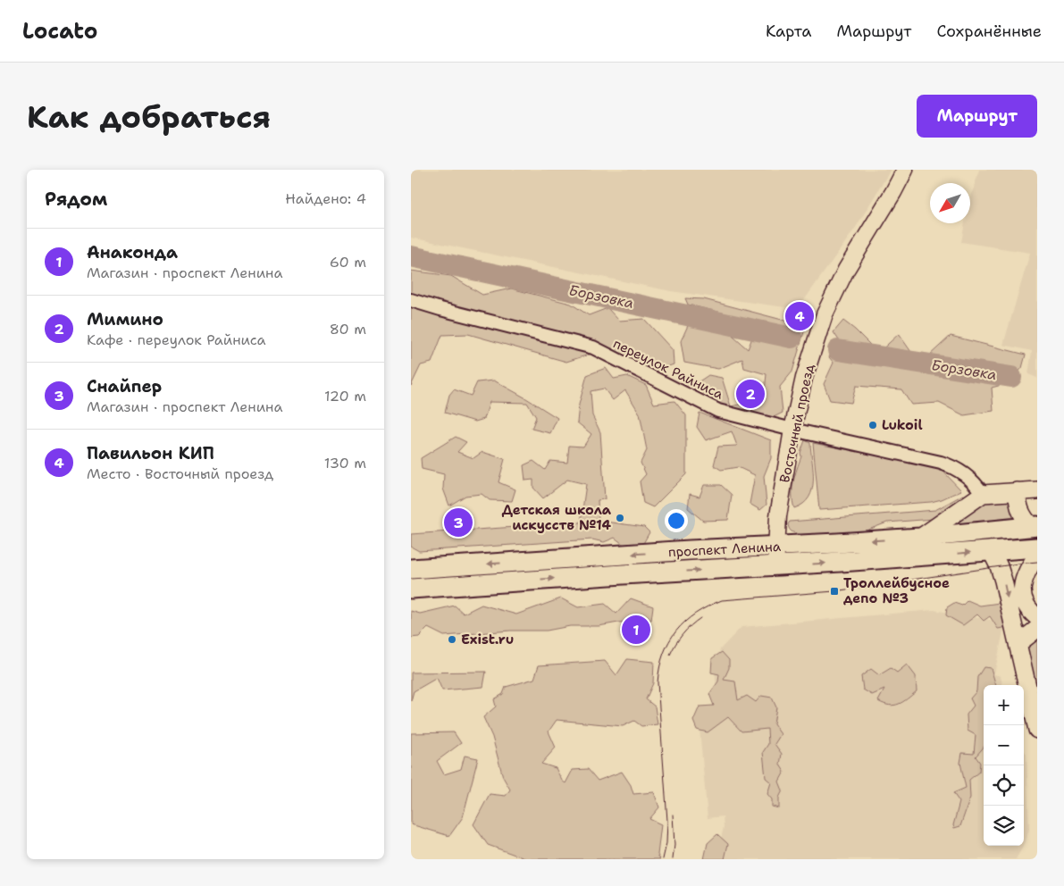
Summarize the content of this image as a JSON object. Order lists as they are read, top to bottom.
{
  "streets": {
    "main road": ["проспект Ленина"],
    "street": ["переулок Райниса", "Восточный проезд"]
  },
  "crossings": [
    ["переулок Райниса", "Восточный проезд"],
    ["Восточный проезд", "проспект Ленина"]
  ],
  "water": ["Борзовка"],
  "places": {
    "other": ["Lukoil", "Детская школа искусств №14", "Exist.ru"],
    "transit": ["Троллейбусное депо №3"]
  },
  "north": "bottom left",
  "page": {
    "header": "Locato",
    "nav": ["Карта", "Маршрут", "Сохранённые"],
    "buttons": "Маршрут",
    "title": "Как добраться",
    "heading": ["Рядом", "Найдено: 4"],
    "list": [
      {
        "mark": "1",
        "name": "Анаконда",
        "note": "Магазин · проспект Ленина",
        "value": "60 m"
      },
      {
        "mark": "2",
        "name": "Мимино",
        "note": "Кафе · переулок Райниса",
        "value": "80 m"
      },
      {
        "mark": "3",
        "name": "Снайпер",
        "note": "Магазин · проспект Ленина",
        "value": "120 m"
      },
      {
        "mark": "4",
        "name": "Павильон КИП",
        "note": "Место · Восточный проезд",
        "value": "130 m"
      }
    ],
    "pins": [
      "4",
      "2",
      "3",
      "1"
    ],
    "map_buttons": ["+", "−"]
  }
}
